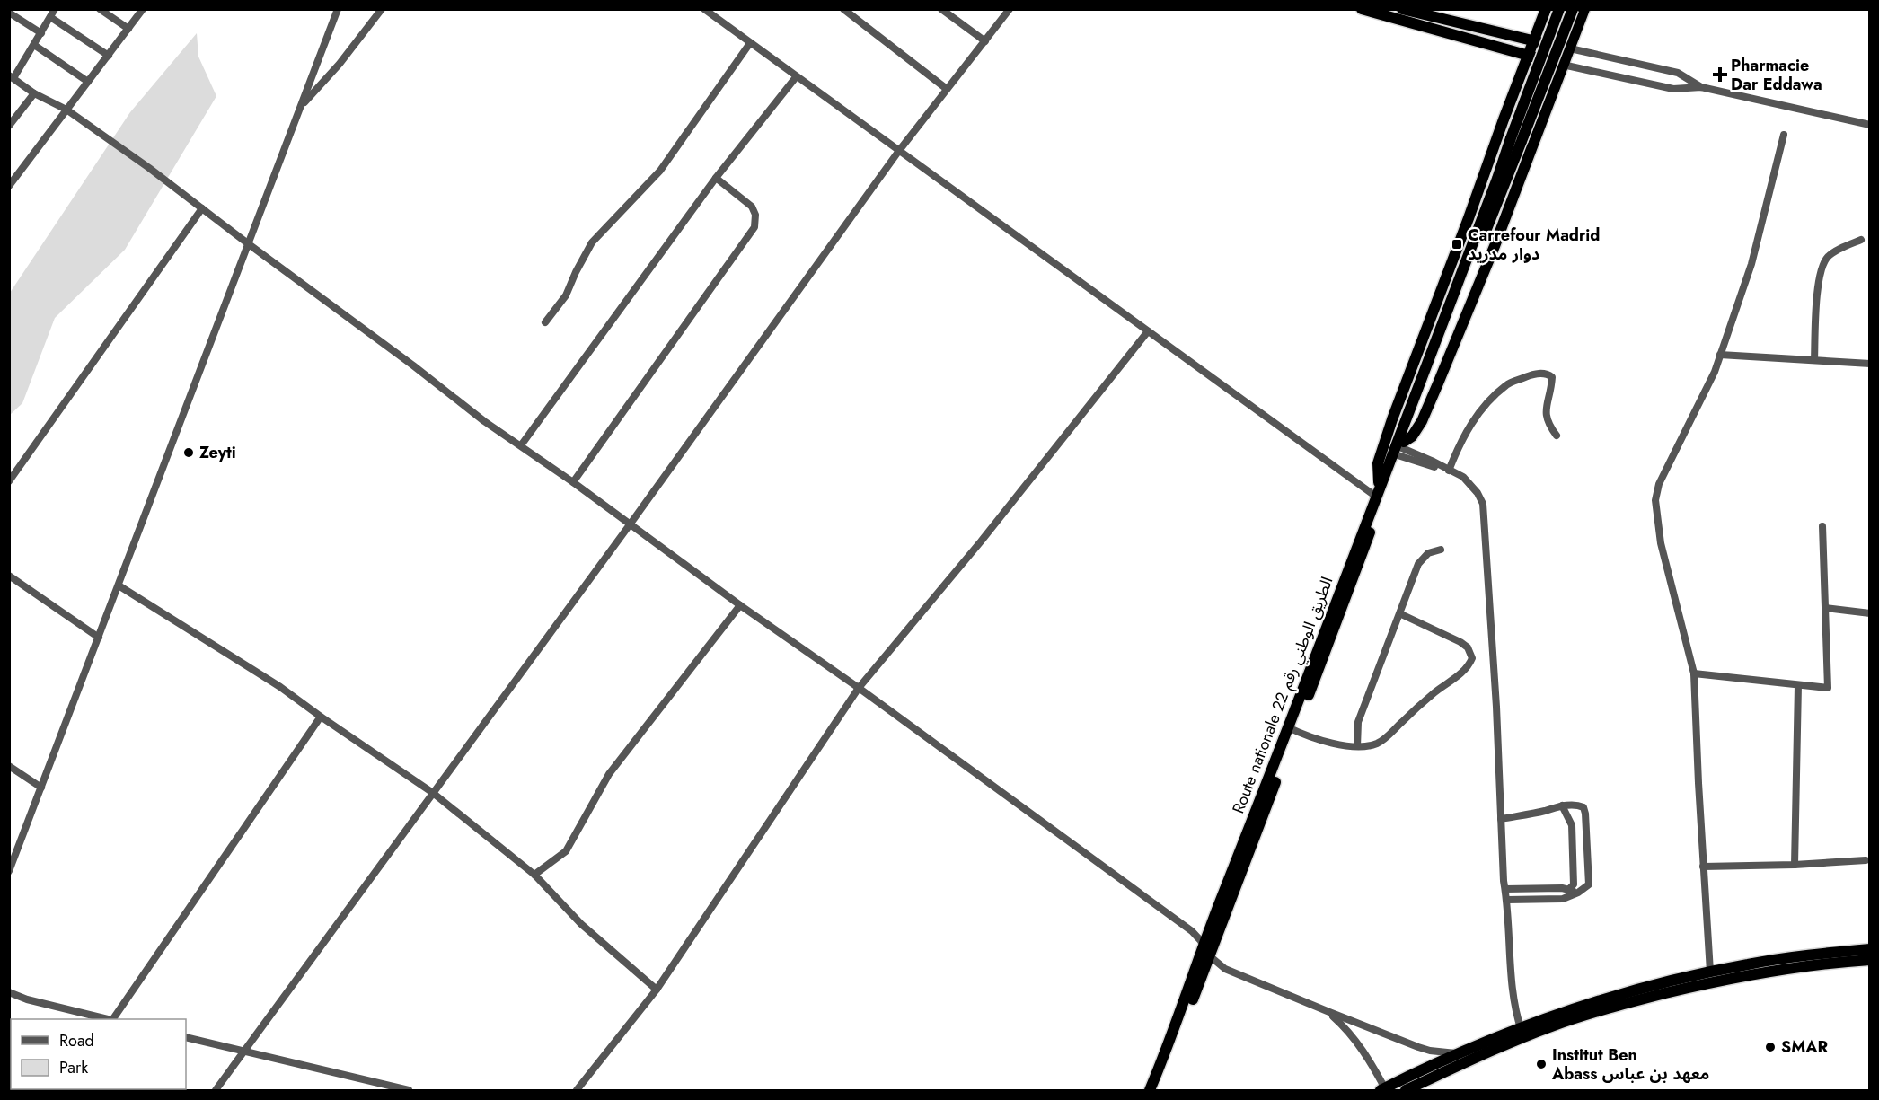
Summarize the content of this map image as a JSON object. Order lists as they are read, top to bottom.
{
  "streets": {
    "highway": ["Route nationale 22 الطريق الوطني رقم"]
  },
  "places": {
    "health": ["Pharmacie Dar Eddawa"],
    "transit": ["Carrefour Madrid دوار مدريد"],
    "other": ["Zeyti", "SMAR", "Institut Ben Abass معهد بن عباس"]
  },
  "legend": ["Road", "Park"]
}
